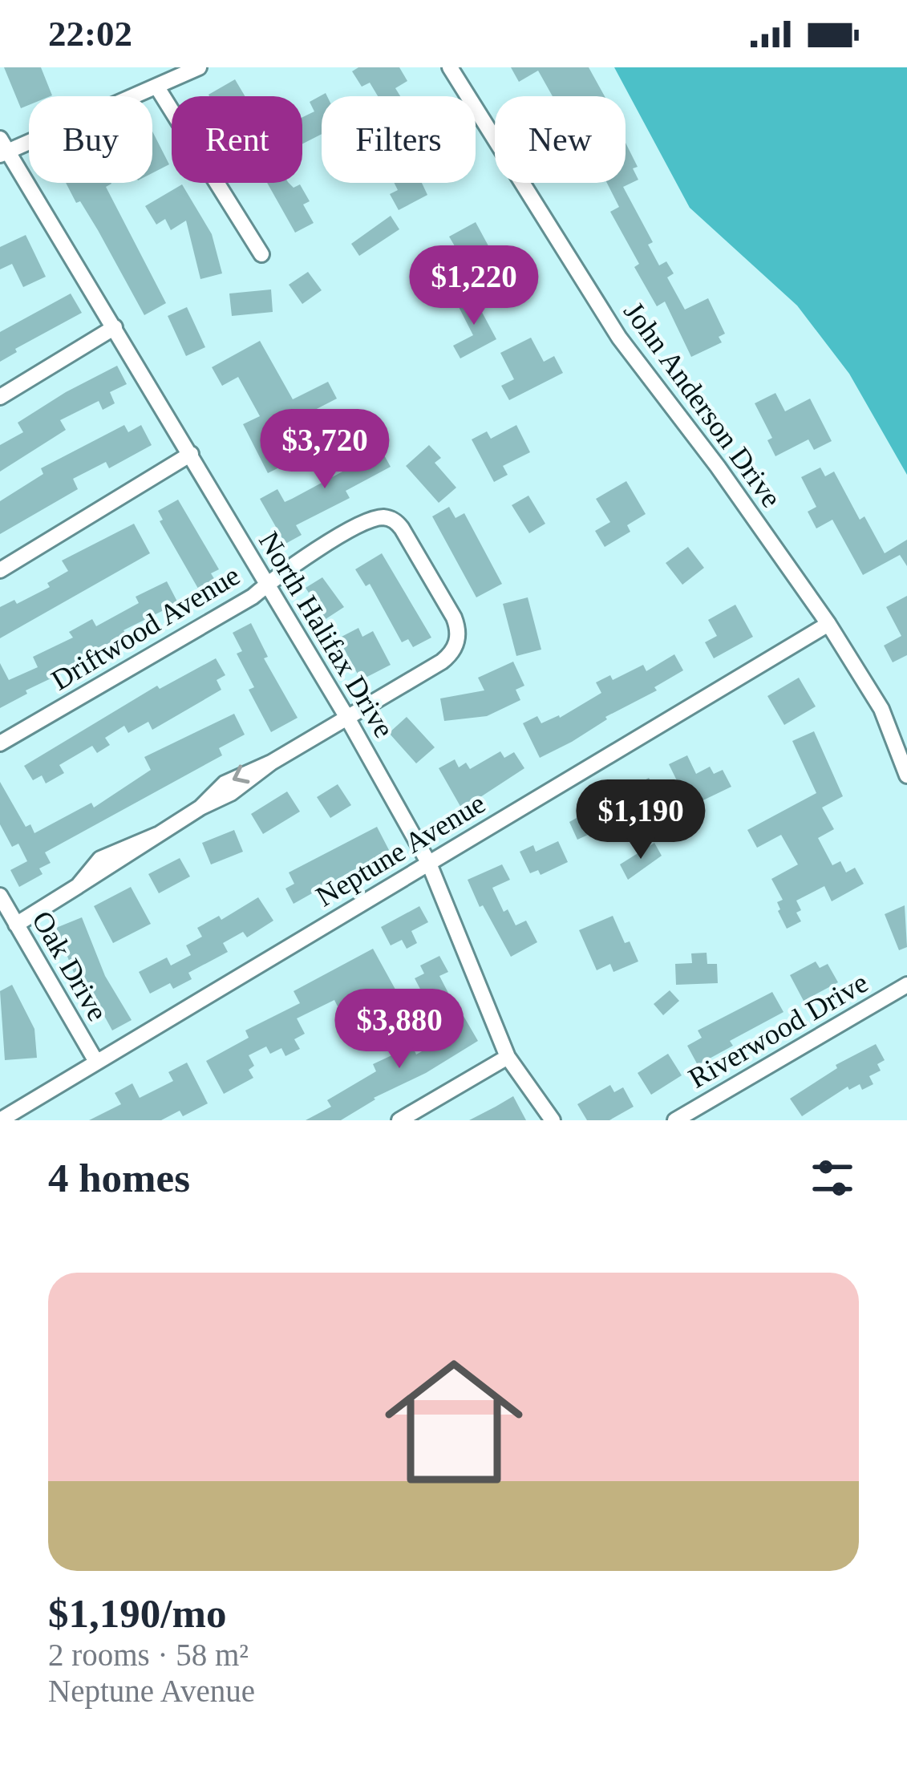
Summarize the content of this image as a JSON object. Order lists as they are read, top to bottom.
{
  "streets": {
    "street": [
      "John Anderson Drive",
      "Driftwood Avenue",
      "North Halifax Drive",
      "Neptune Avenue",
      "Oak Drive",
      "Riverwood Drive"
    ]
  },
  "crossings": [
    ["John Anderson Drive", "Neptune Avenue"],
    ["Driftwood Avenue", "North Halifax Drive"],
    ["Driftwood Avenue", "Oak Drive"],
    ["North Halifax Drive", "Neptune Avenue"],
    ["Neptune Avenue", "Oak Drive"]
  ],
  "page": {
    "status": "22:02",
    "chip": [
      "Buy",
      "Rent",
      "Filters",
      "New"
    ],
    "price": [
      "$1,220",
      "$3,720",
      "$1,190",
      "$3,880"
    ],
    "heading": "4 homes",
    "list": [
      {
        "name": "$1,190/mo",
        "note": "2 rooms · 58 m² · Neptune Avenue"
      }
    ]
  }
}
